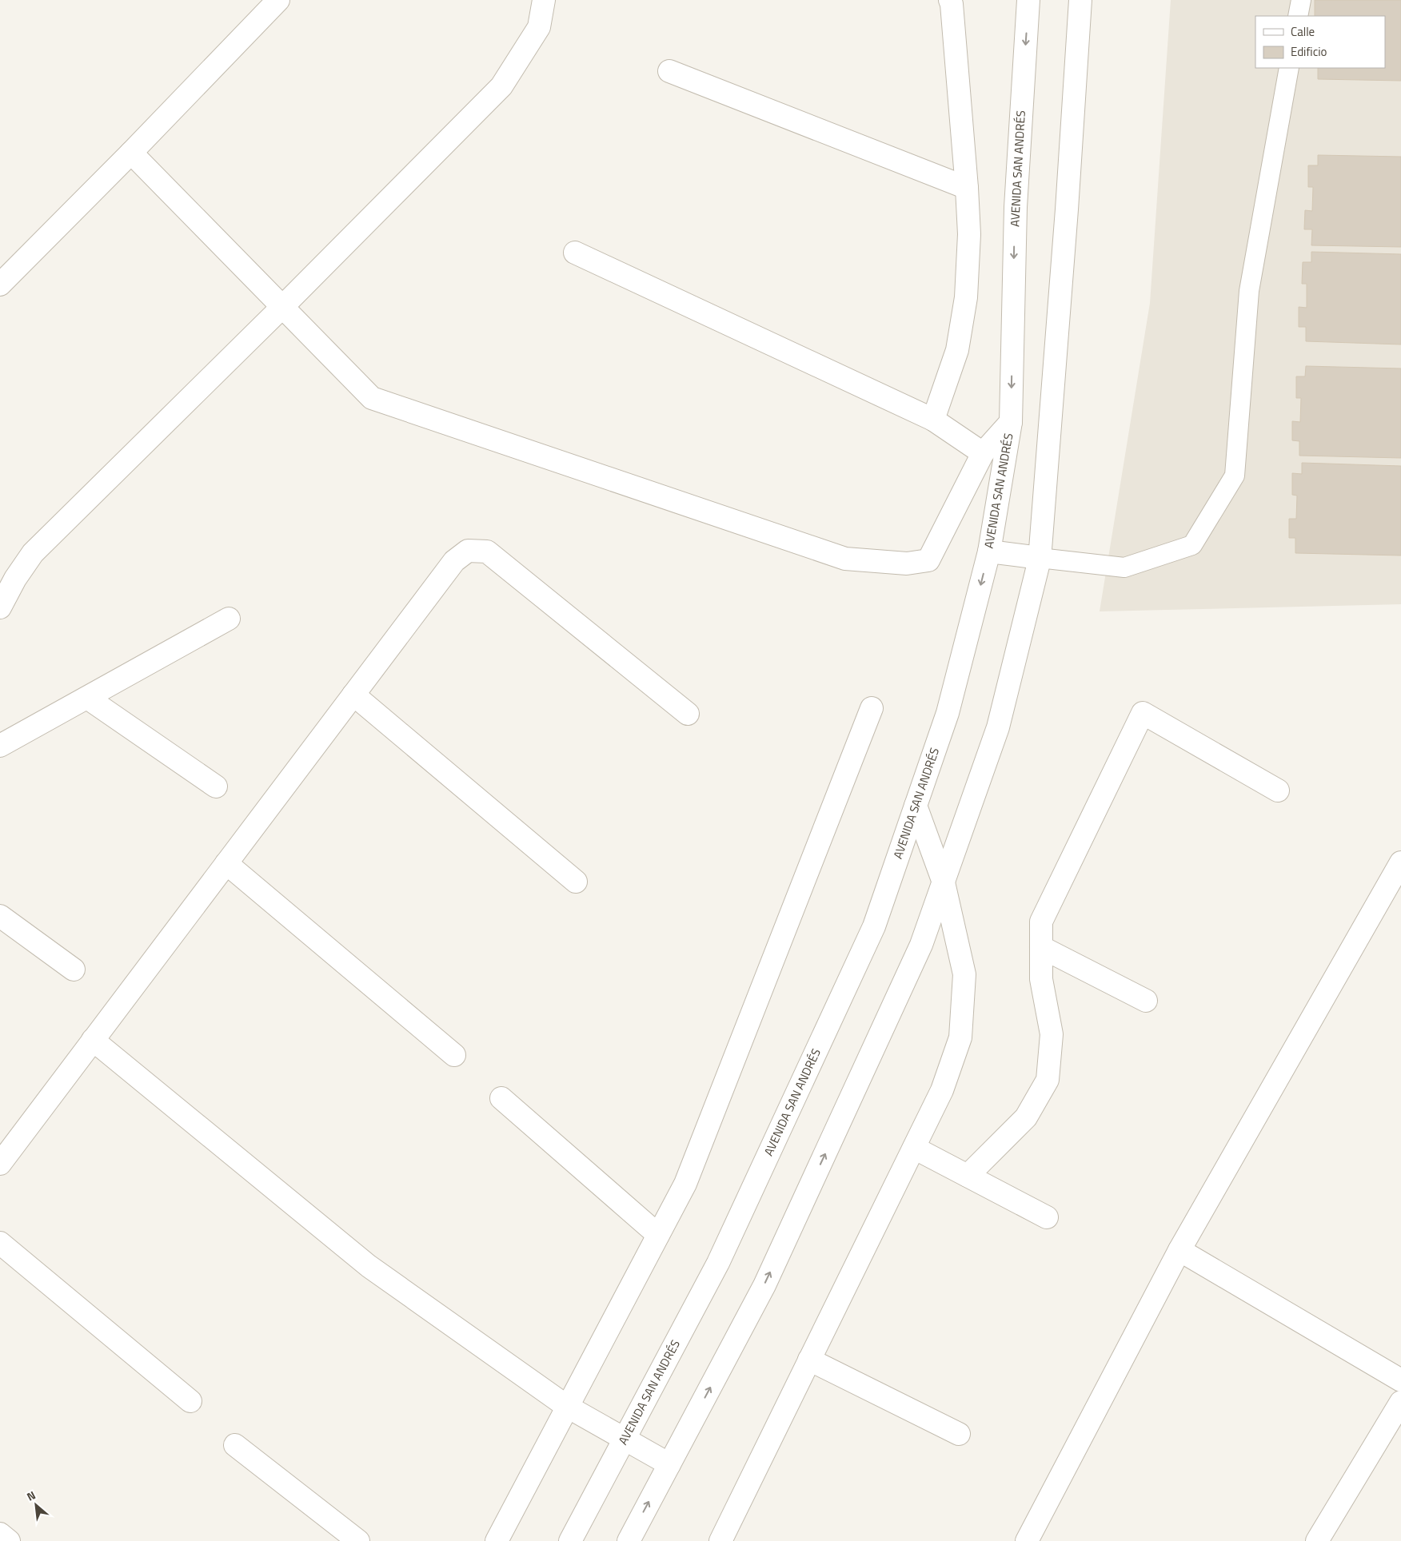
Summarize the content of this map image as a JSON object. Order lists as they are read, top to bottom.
{
  "streets": {
    "street": ["AVENIDA SAN ANDRÉS"]
  },
  "legend": ["Calle", "Edificio"],
  "north": "top left"
}
